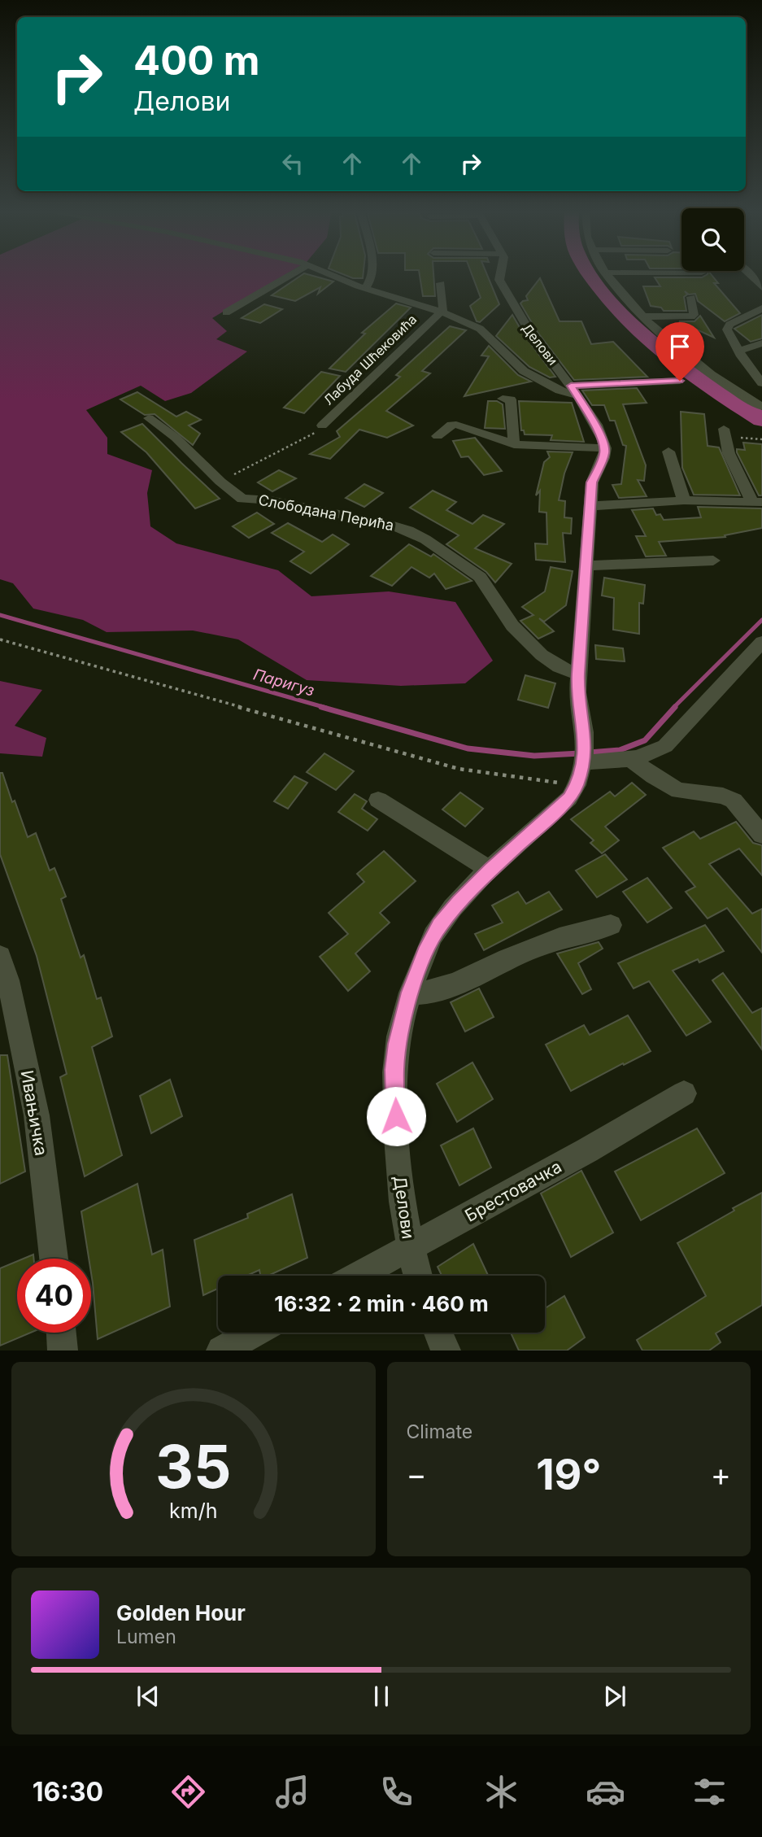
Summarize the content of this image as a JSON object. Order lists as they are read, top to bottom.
{
  "streets": {
    "street": [
      "Делови",
      "Лабуда Шћековића",
      "Слободана Перића",
      "Ивањичка",
      "Брестовачка"
    ]
  },
  "crossings": [
    ["Делови", "Слободана Перића"],
    ["Делови", "Брестовачка"]
  ],
  "water": ["Паригуз"],
  "page": {
    "turn": ["400 m", "Делови"],
    "limit": "40",
    "trip": "16:32 · 2 min · 460 m",
    "tile": "Climate",
    "heat": ["−", "19°", "+"],
    "song": ["Golden Hour", "Lumen"],
    "tabs": "16:30",
    "gauge": ["35", "km/h"]
  }
}
